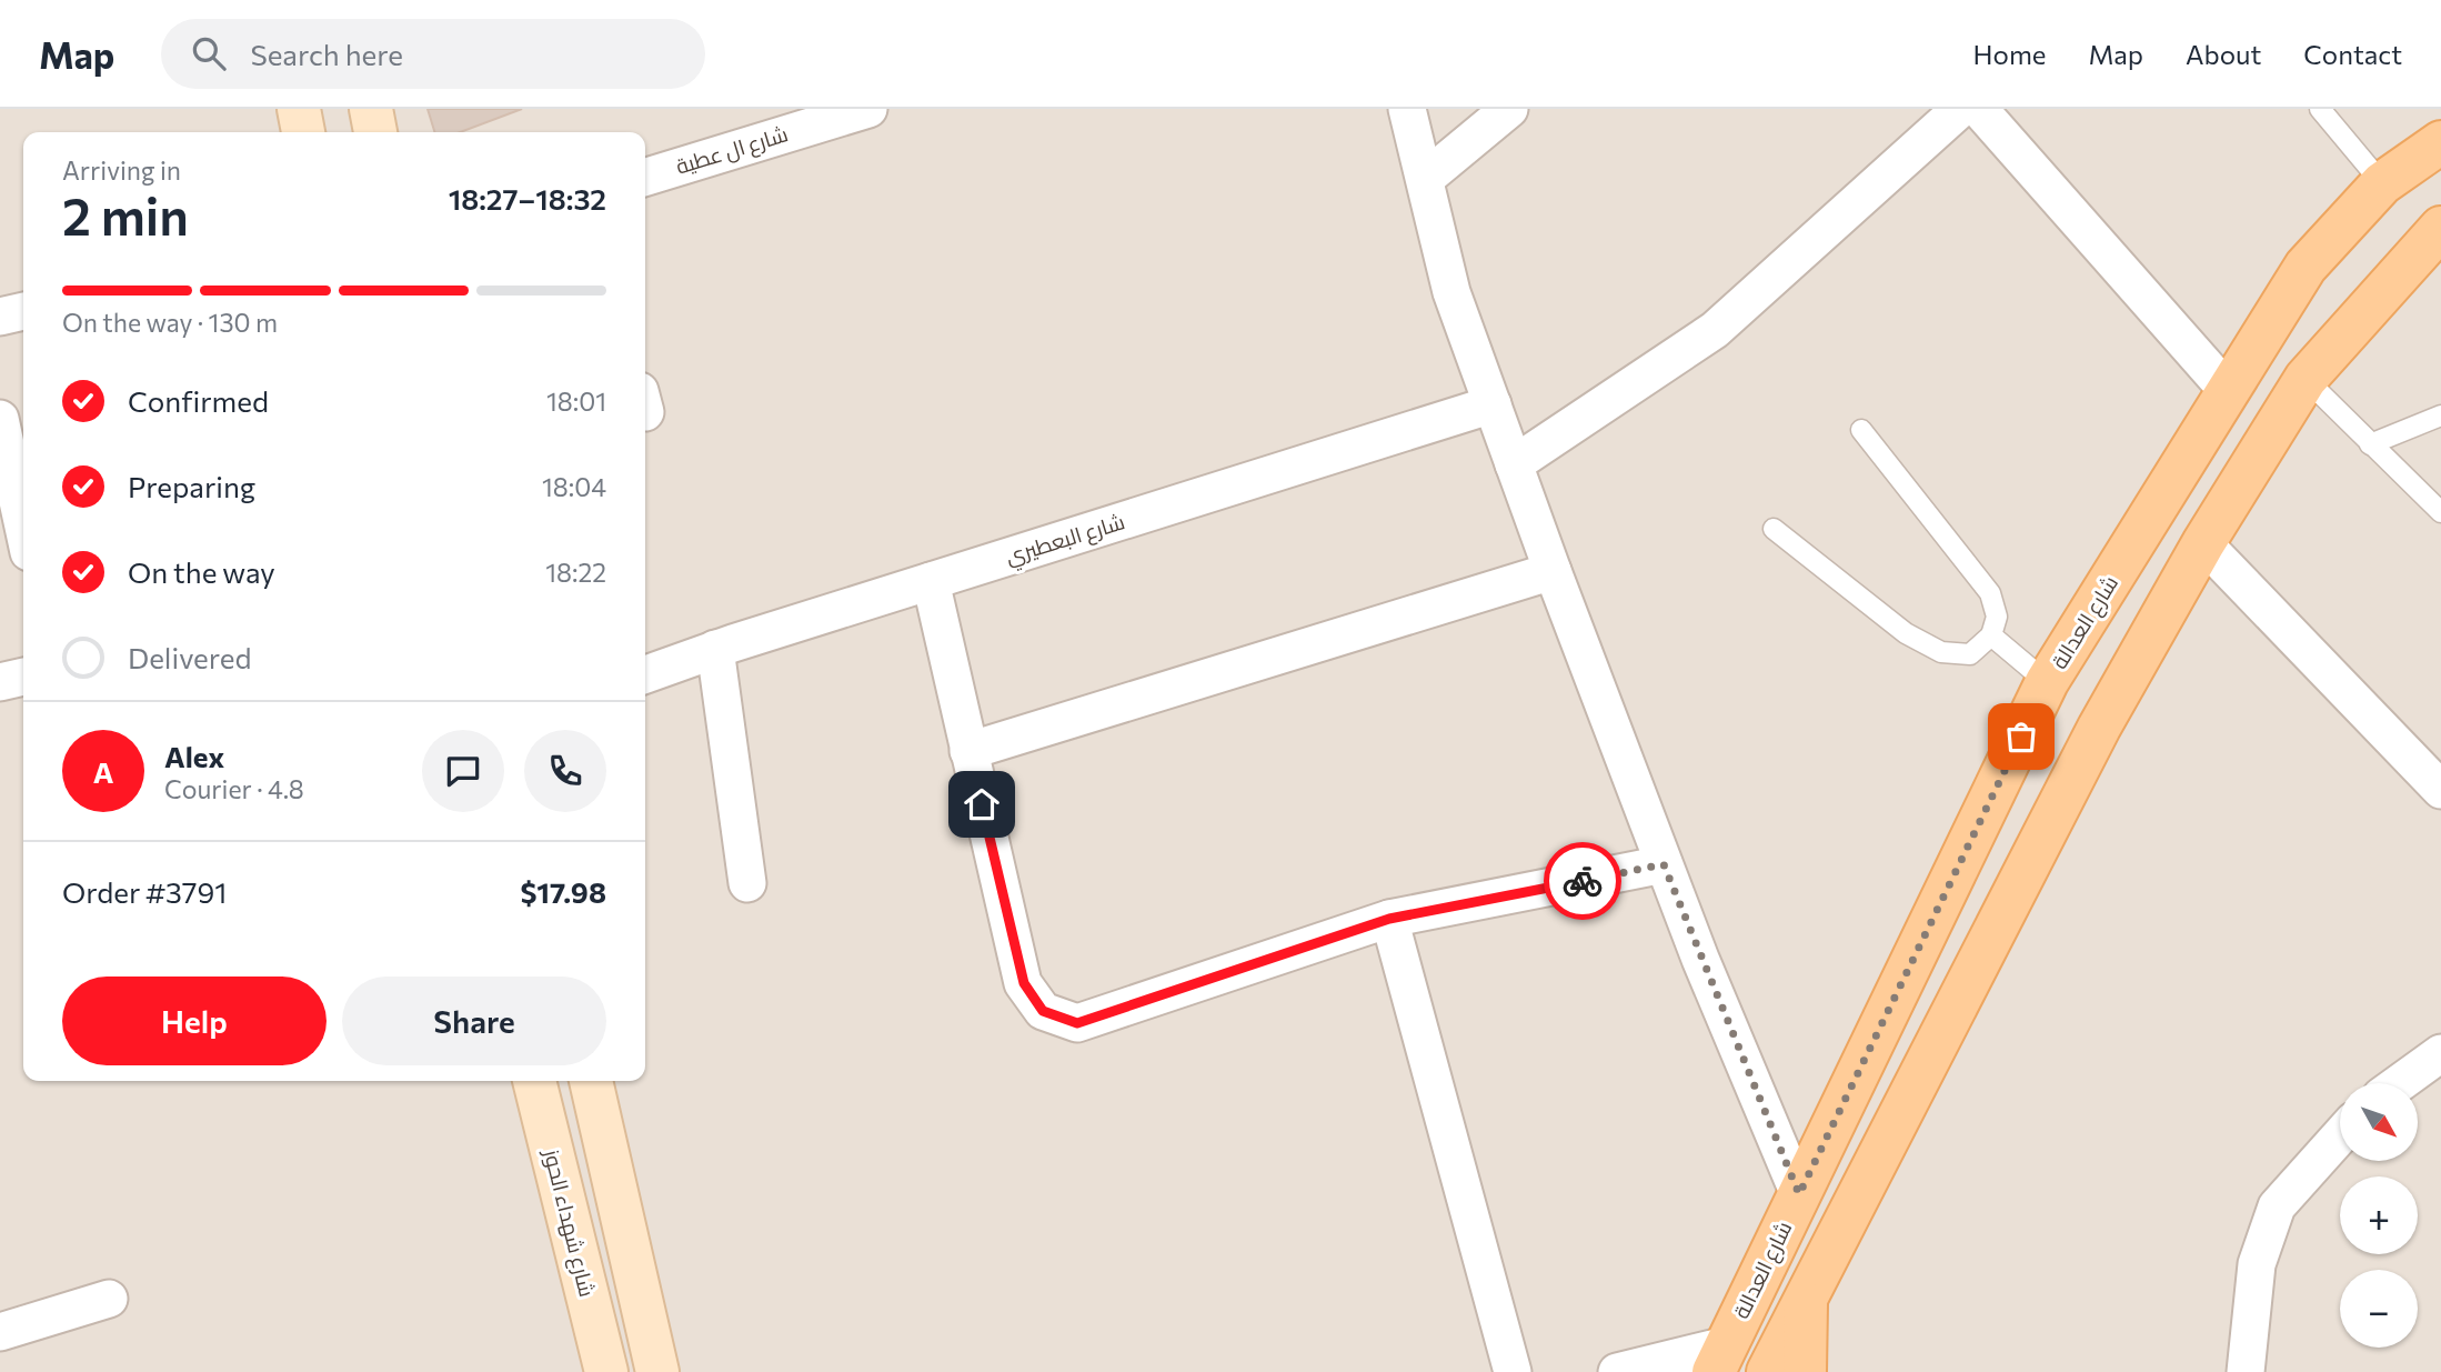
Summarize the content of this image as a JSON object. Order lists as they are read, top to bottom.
{
  "streets": {
    "main road": ["شارع العدالة", "شارع شهداء الحوز"],
    "street": ["شارع ال عطية", "شارع البعطيري"]
  },
  "north": "bottom right",
  "page": {
    "header": "Map",
    "search": "Search here",
    "nav": [
      "Home",
      "Map",
      "About",
      "Contact"
    ],
    "heading": ["2 min", "Arriving in", "18:27–18:32"],
    "panel": [
      "Alex",
      "Courier · 4.8",
      "Order #3791",
      "$17.98"
    ],
    "bar": "On the way · 130 m",
    "list": [
      ["Confirmed", "18:01"],
      ["Preparing", "18:04"],
      ["On the way", "18:22"],
      "Delivered"
    ],
    "round": "A",
    "buttons": ["Help", "Share"],
    "map_buttons": ["+", "−"]
  }
}
